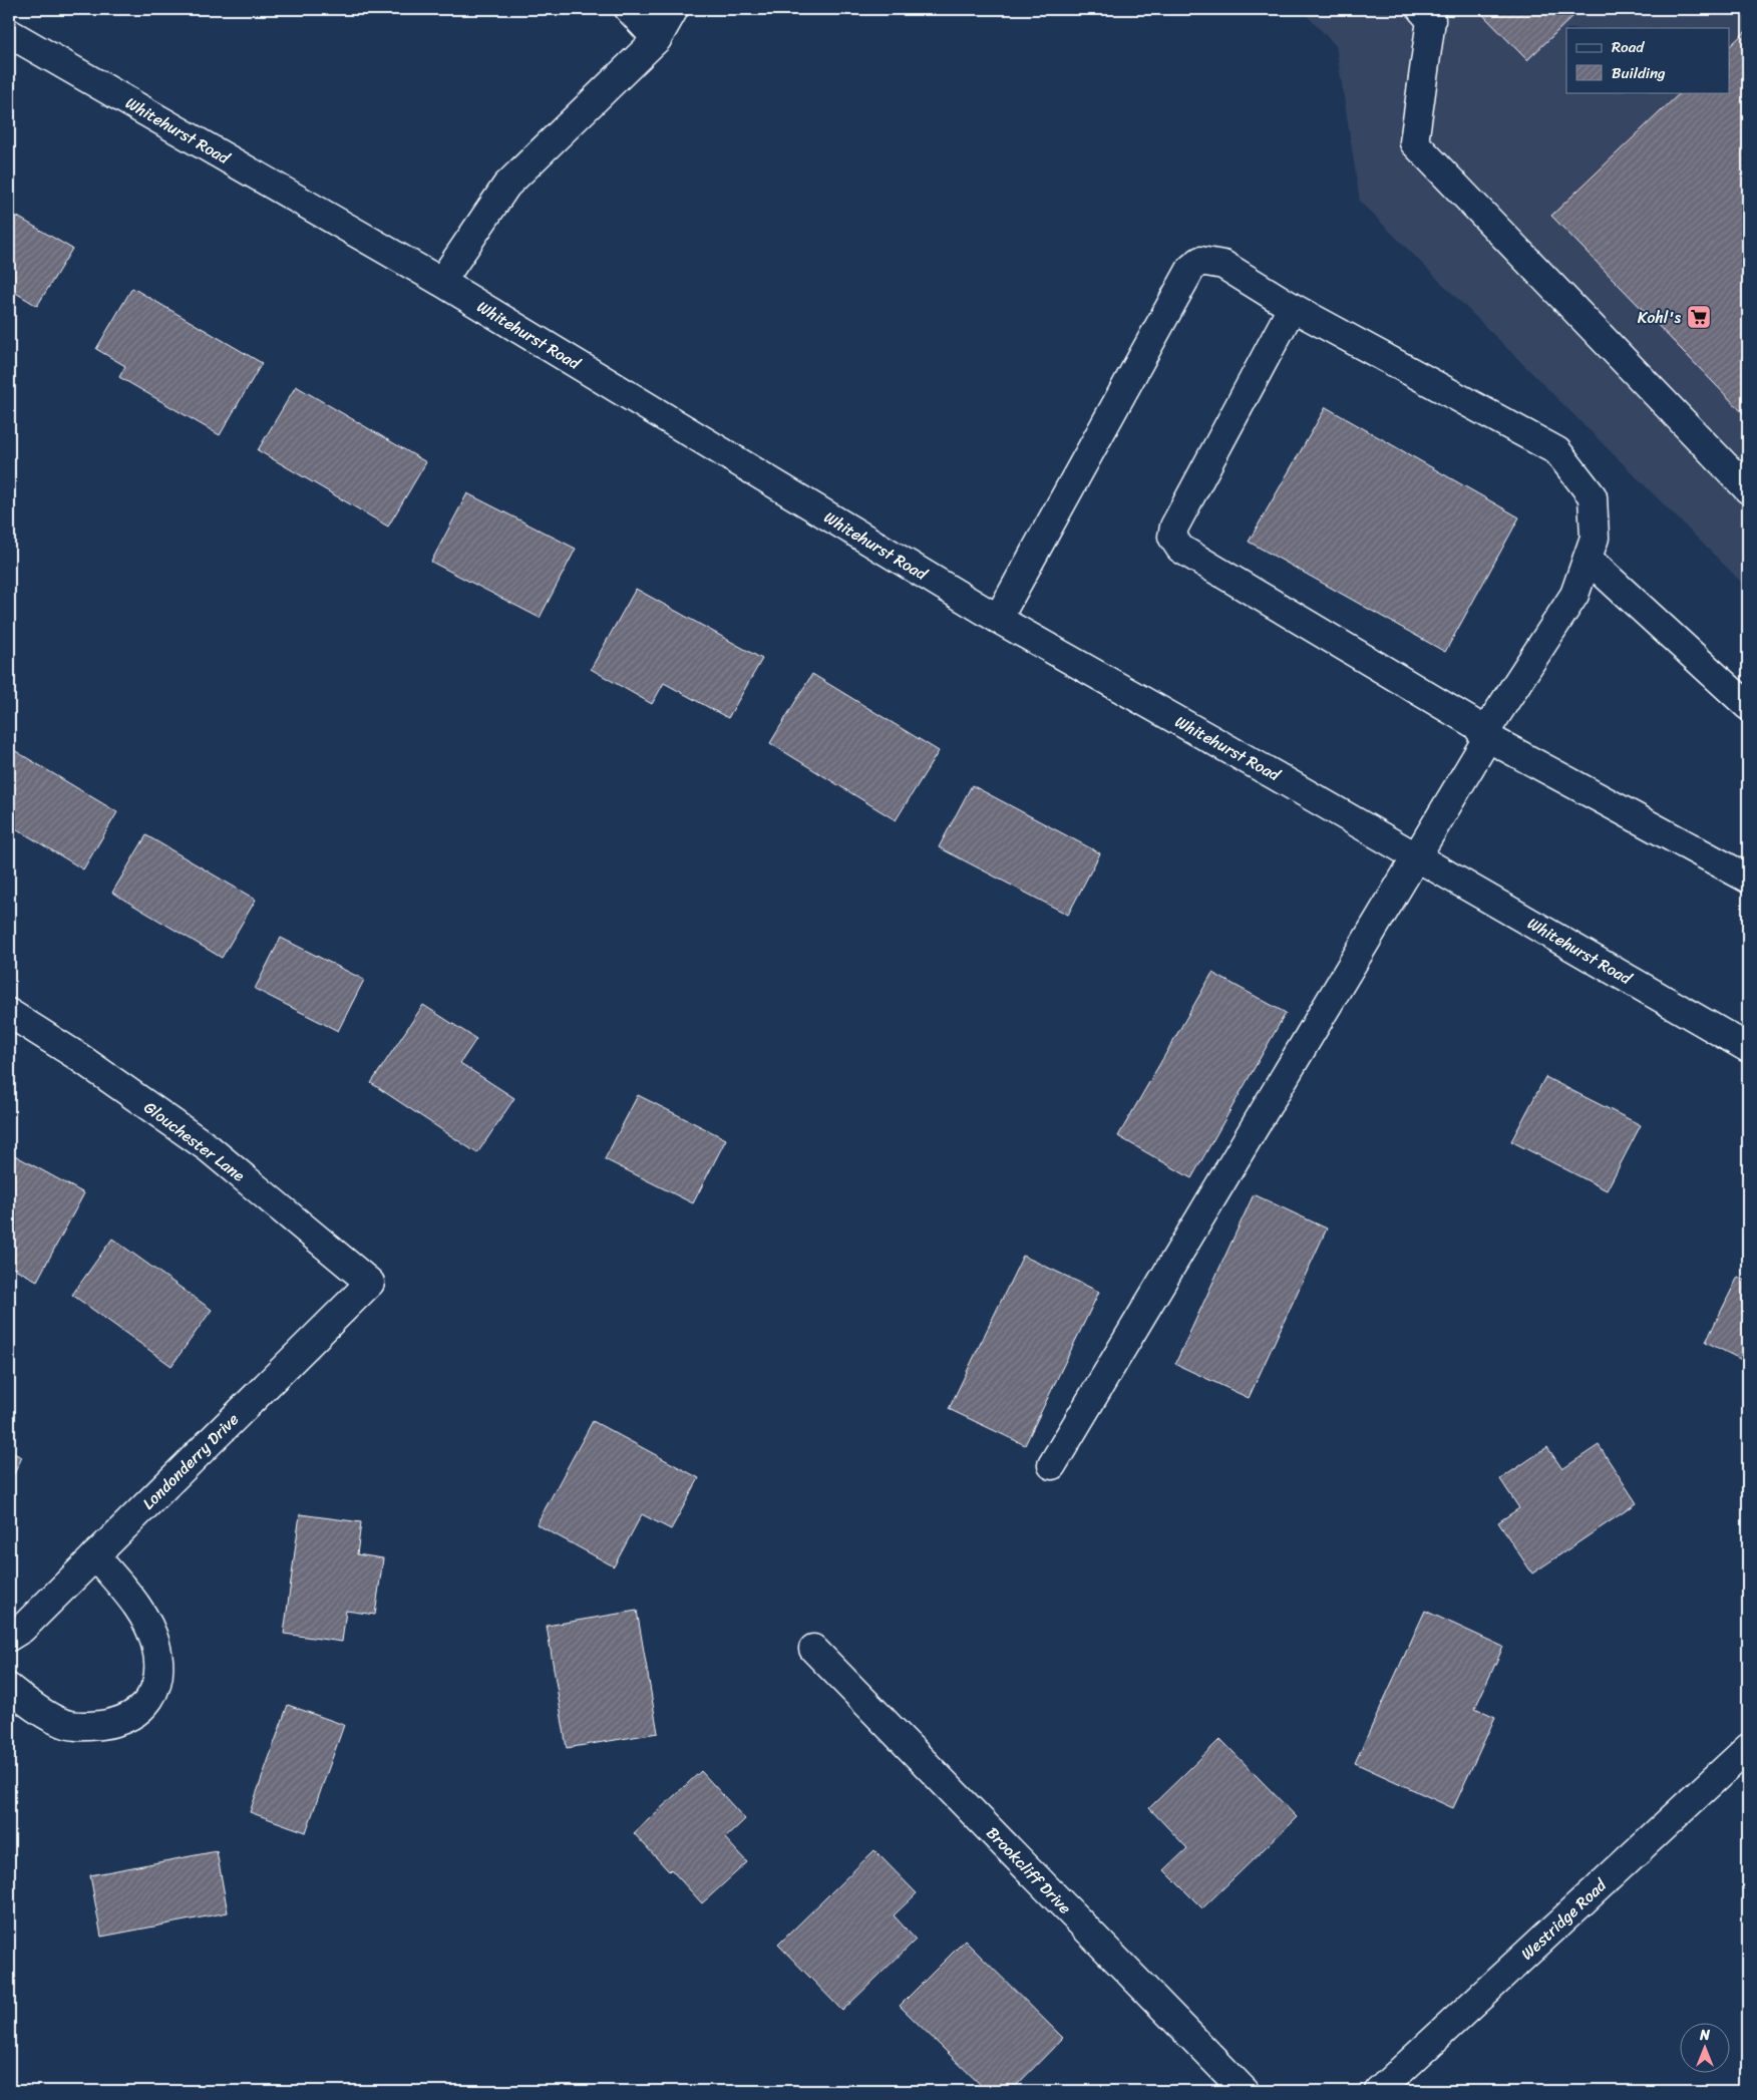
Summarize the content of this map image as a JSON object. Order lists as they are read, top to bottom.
{
  "streets": {
    "street": [
      "Whitehurst Road",
      "Glouchester Lane",
      "Londonderry Drive",
      "Brookcliff Drive",
      "Westridge Road"
    ]
  },
  "crossings": [
    ["Glouchester Lane", "Londonderry Drive"]
  ],
  "places": {
    "supermarket": ["Kohl's"]
  },
  "legend": ["Road", "Building"],
  "north": "top"
}
